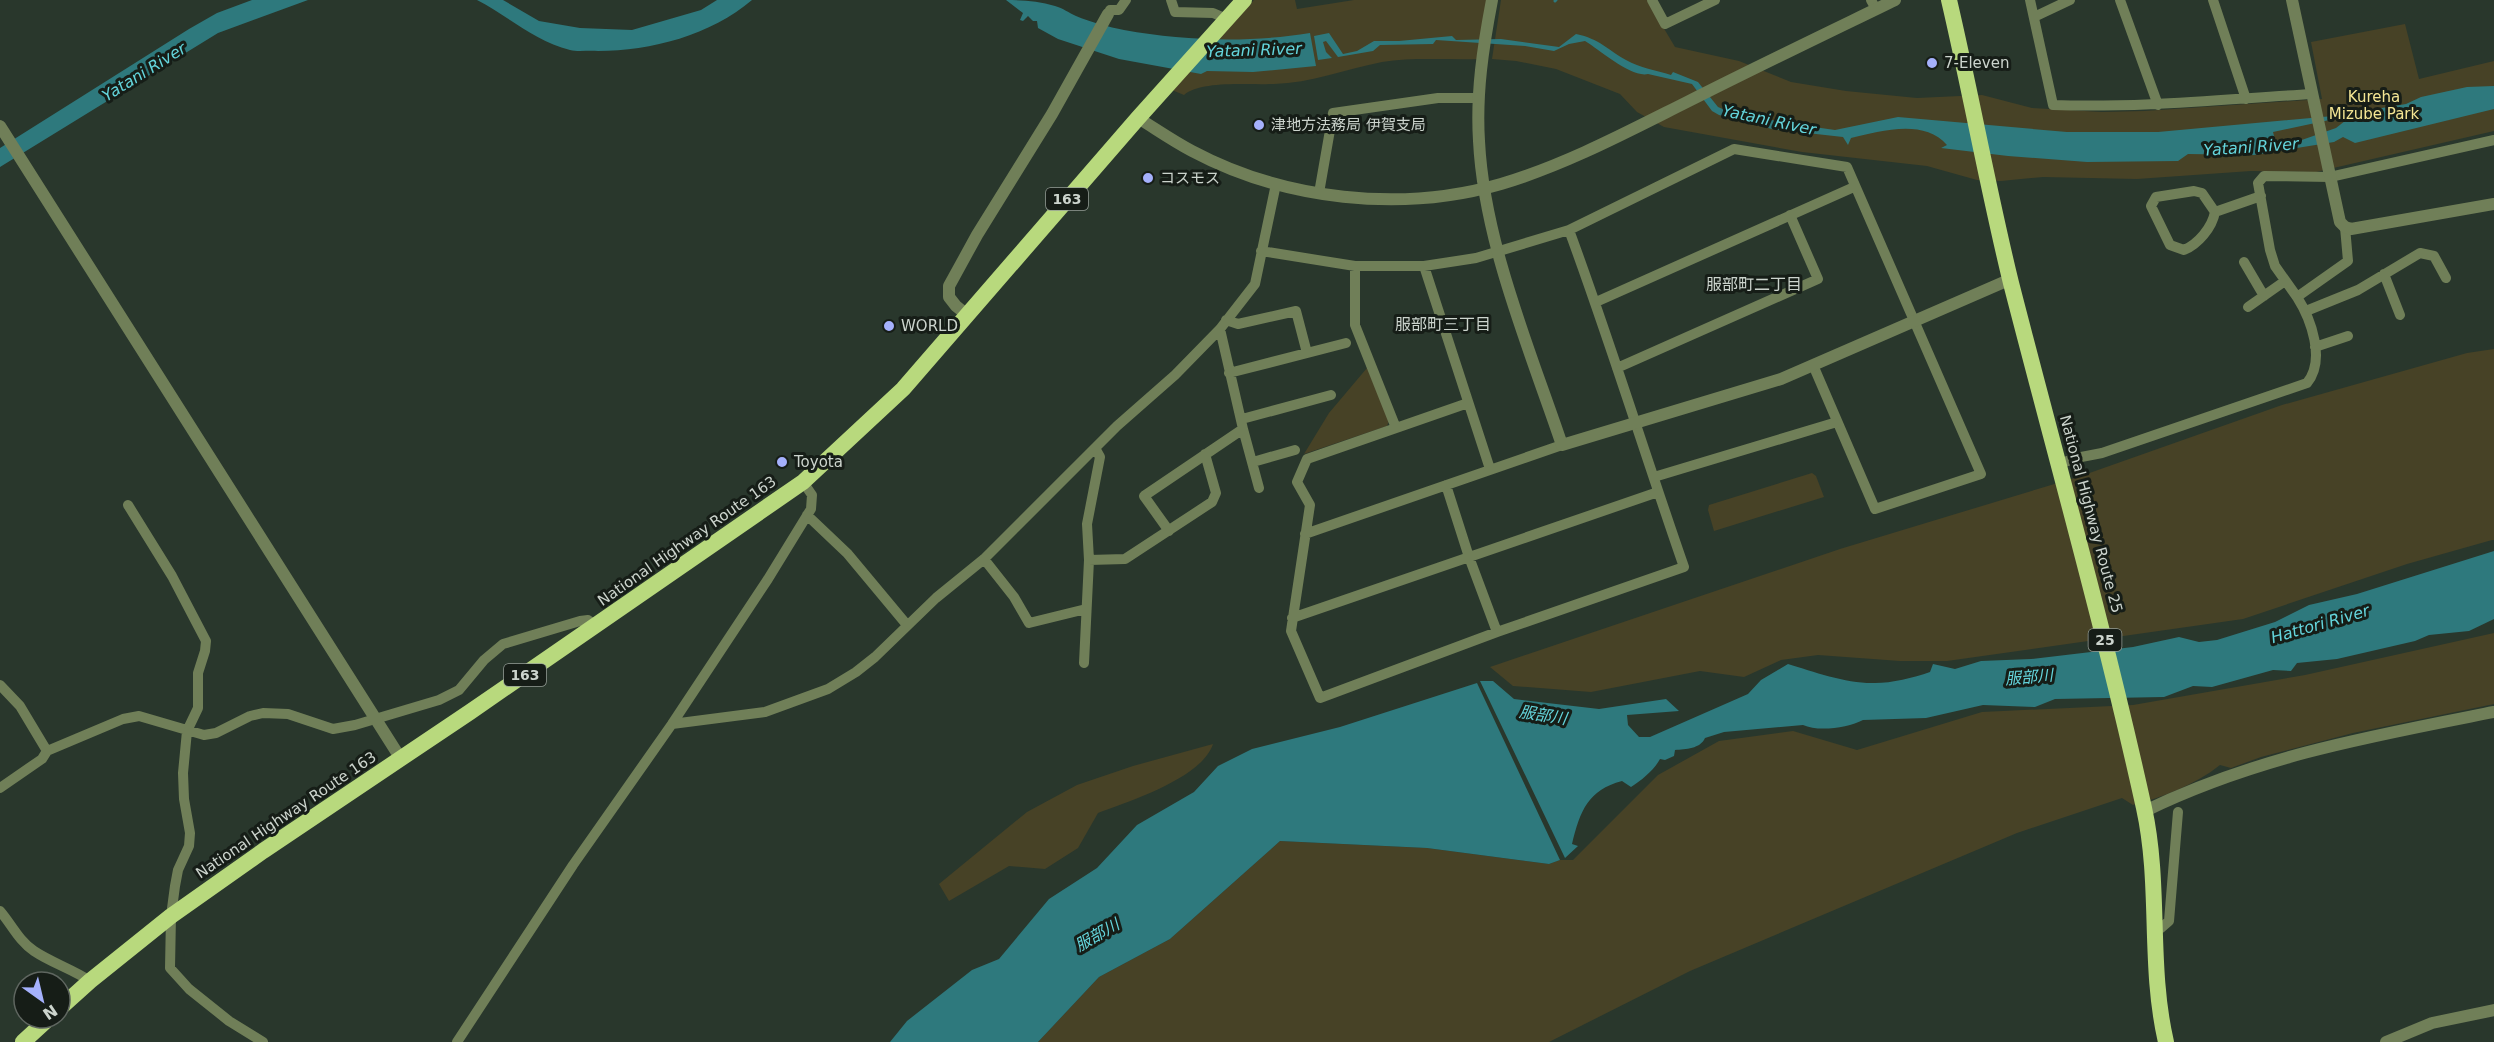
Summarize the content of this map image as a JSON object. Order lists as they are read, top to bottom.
{
  "streets": {
    "highway": [
      "163",
      "National Highway Route 25",
      "National Highway Route 163",
      "25"
    ]
  },
  "districts": ["服部町二丁目", "服部町三丁目"],
  "water": ["Yatani River", "Hattori River", "服部川"],
  "parks": ["Kureha Mizube Park"],
  "places": [
    "7-Eleven",
    "津地方法務局 伊賀支局",
    "コスモス",
    "WORLD",
    "Toyota"
  ],
  "north": "bottom right"
}
